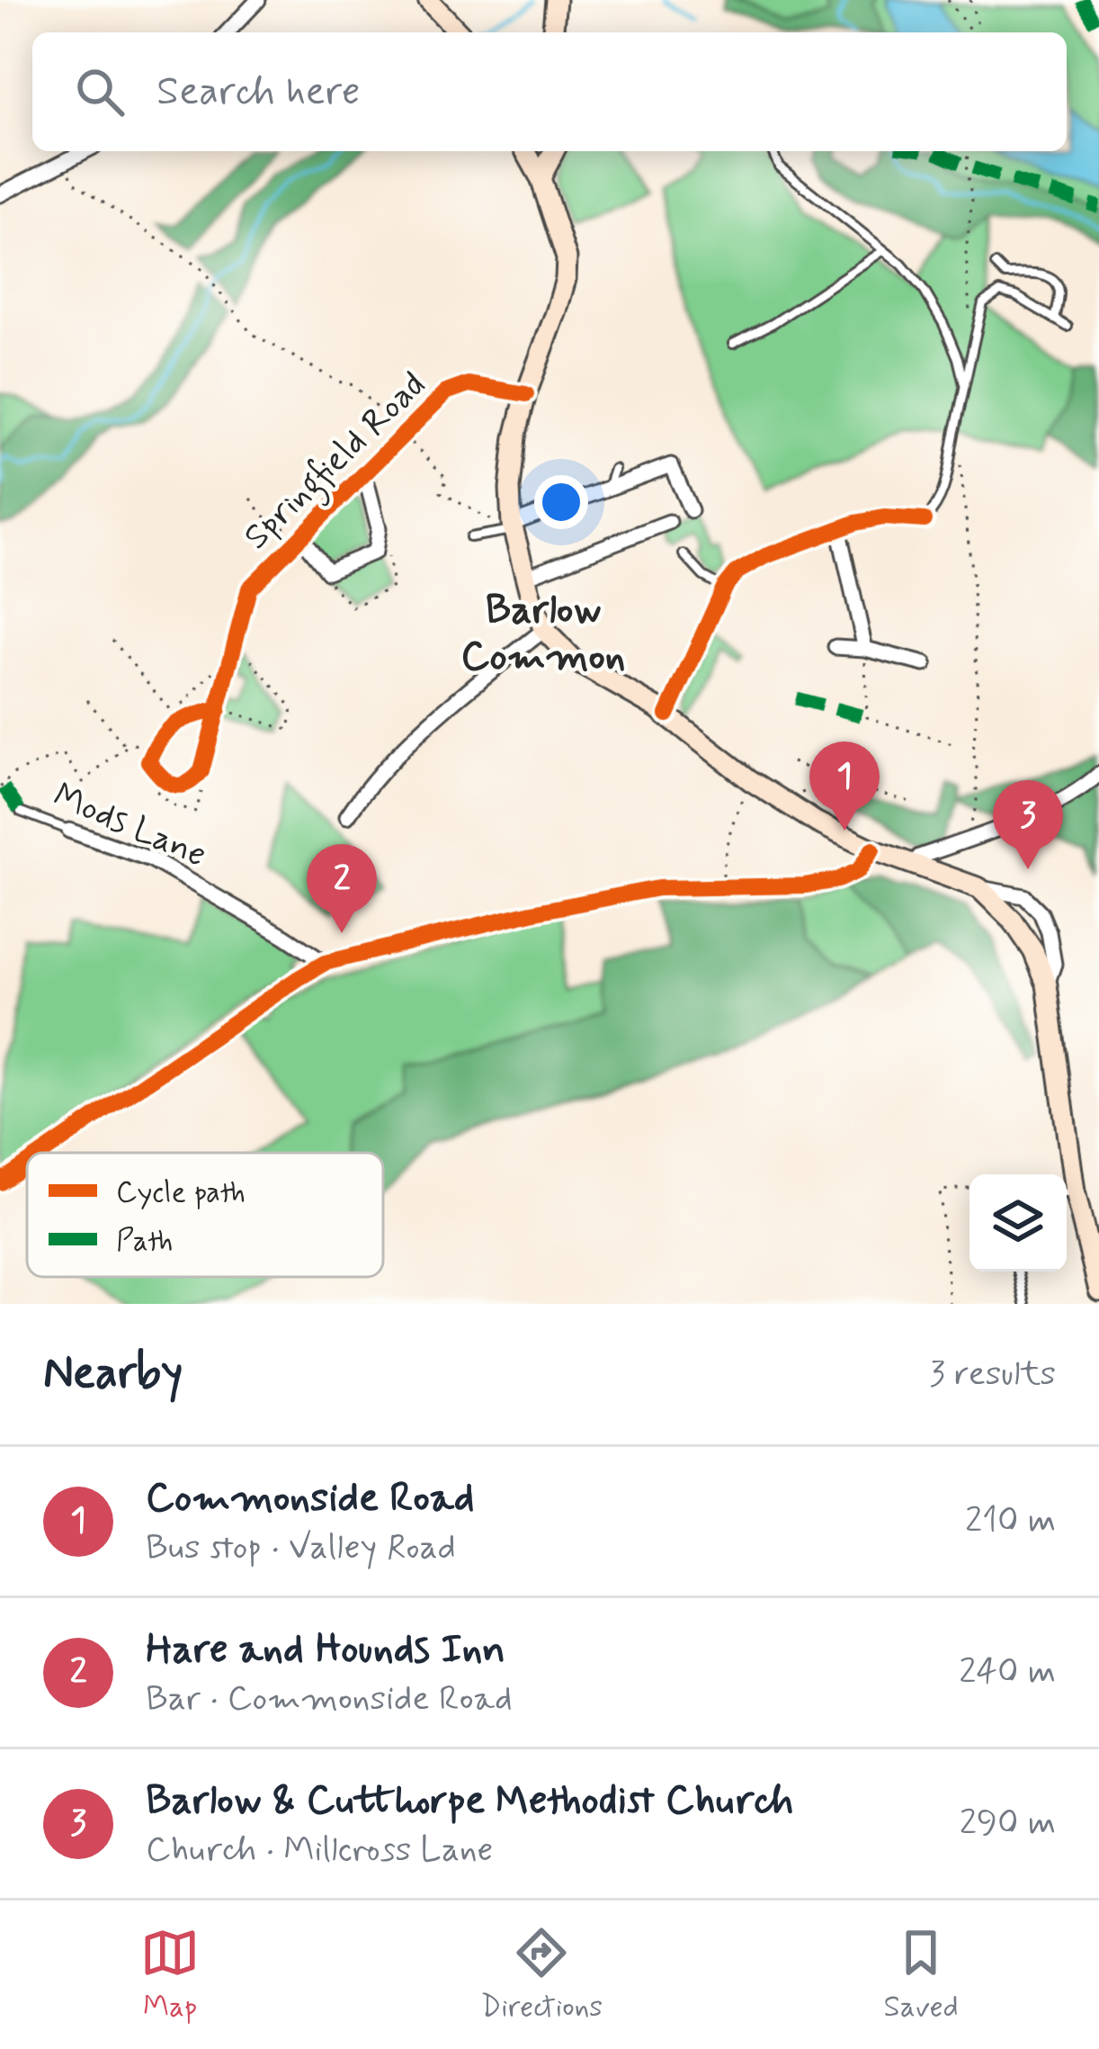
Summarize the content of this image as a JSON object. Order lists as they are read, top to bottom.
{
  "streets": {
    "street": ["Springfield Road", "Mods Lane"]
  },
  "districts": ["Barlow Common"],
  "legend": ["Cycle path", "Path"],
  "page": {
    "search": "Search here",
    "pins": ["1", "3", "2"],
    "heading": ["Nearby", "3 results"],
    "list": [
      {
        "mark": "1",
        "name": "Commonside Road",
        "note": "Bus stop · Valley Road",
        "value": "210 m"
      },
      {
        "mark": "2",
        "name": "Hare and Hounds Inn",
        "note": "Bar · Commonside Road",
        "value": "240 m"
      },
      {
        "mark": "3",
        "name": "Barlow & Cutthorpe Methodist Church",
        "note": "Church · Millcross Lane",
        "value": "290 m"
      }
    ],
    "nav": ["Map", "Directions", "Saved"]
  }
}
